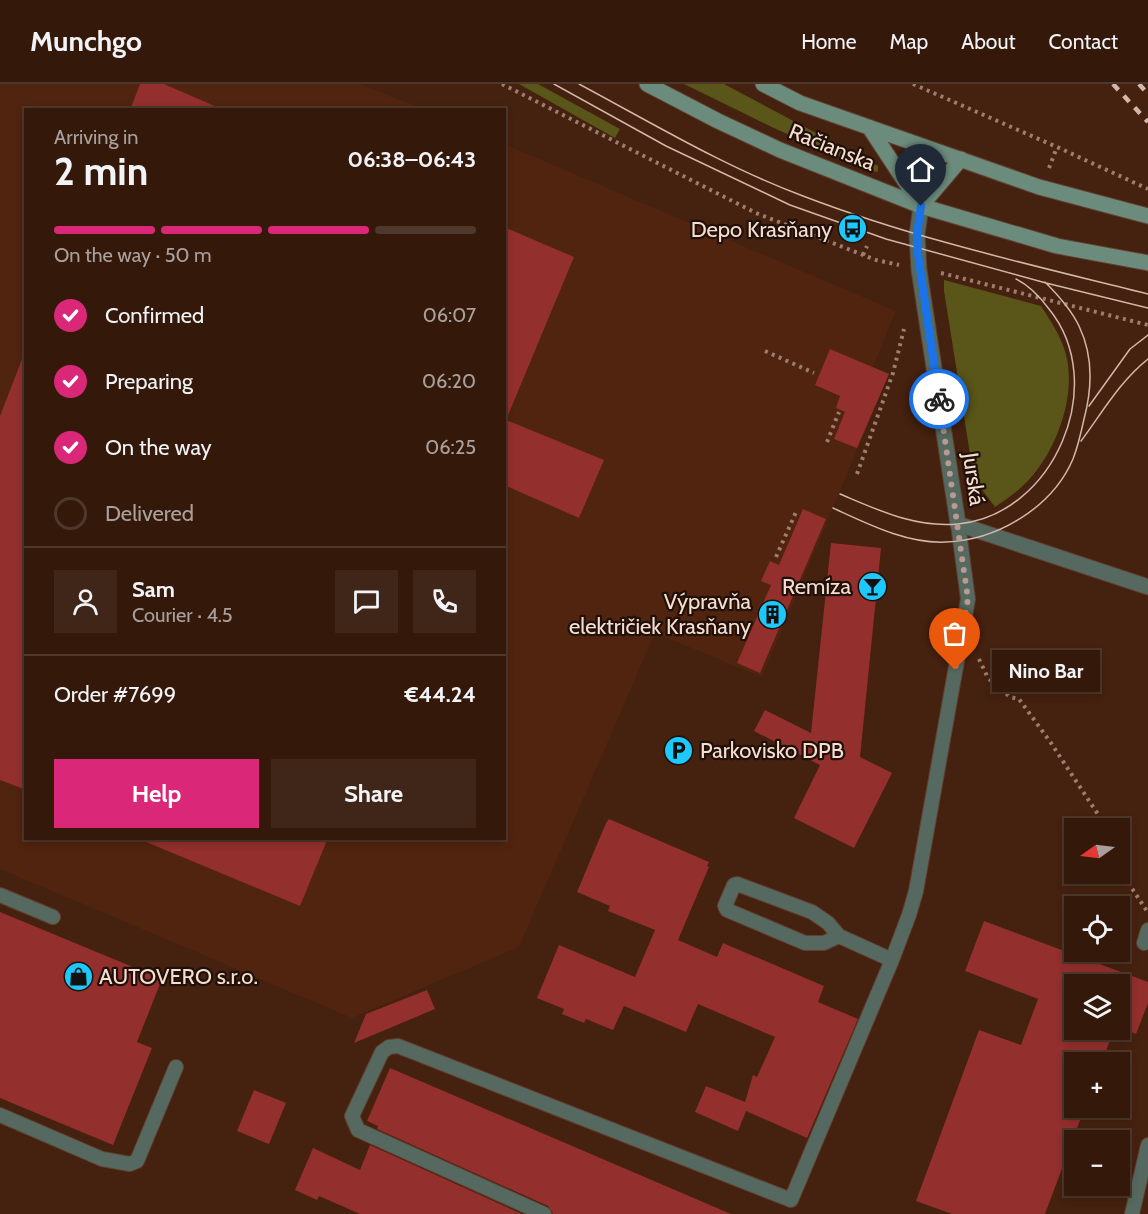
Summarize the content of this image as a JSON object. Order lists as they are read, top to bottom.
{
  "streets": {
    "main road": ["Račianska"],
    "street": ["Jurská"]
  },
  "crossings": [
    ["Račianska", "Jurská"]
  ],
  "places": {
    "bus stop": ["Depo Krasňany"],
    "bar": ["Remíza"],
    "building": ["Výpravňa električiek Krasňany"],
    "other": ["Nino Bar"],
    "parking": ["Parkovisko DPB"],
    "shop": ["AUTOVERO s.r.o."]
  },
  "north": "left",
  "page": {
    "header": "Munchgo",
    "nav": [
      "Home",
      "Map",
      "About",
      "Contact"
    ],
    "heading": ["2 min", "Arriving in", "06:38–06:43"],
    "panel": [
      "Sam",
      "Courier · 4.5",
      "Order #7699",
      "€44.24"
    ],
    "bar": "On the way · 50 m",
    "list": [
      ["Confirmed", "06:07"],
      ["Preparing", "06:20"],
      ["On the way", "06:25"],
      "Delivered"
    ],
    "bubble": "Nino Bar",
    "buttons": ["Help", "Share"],
    "map_buttons": ["+", "−"]
  }
}
